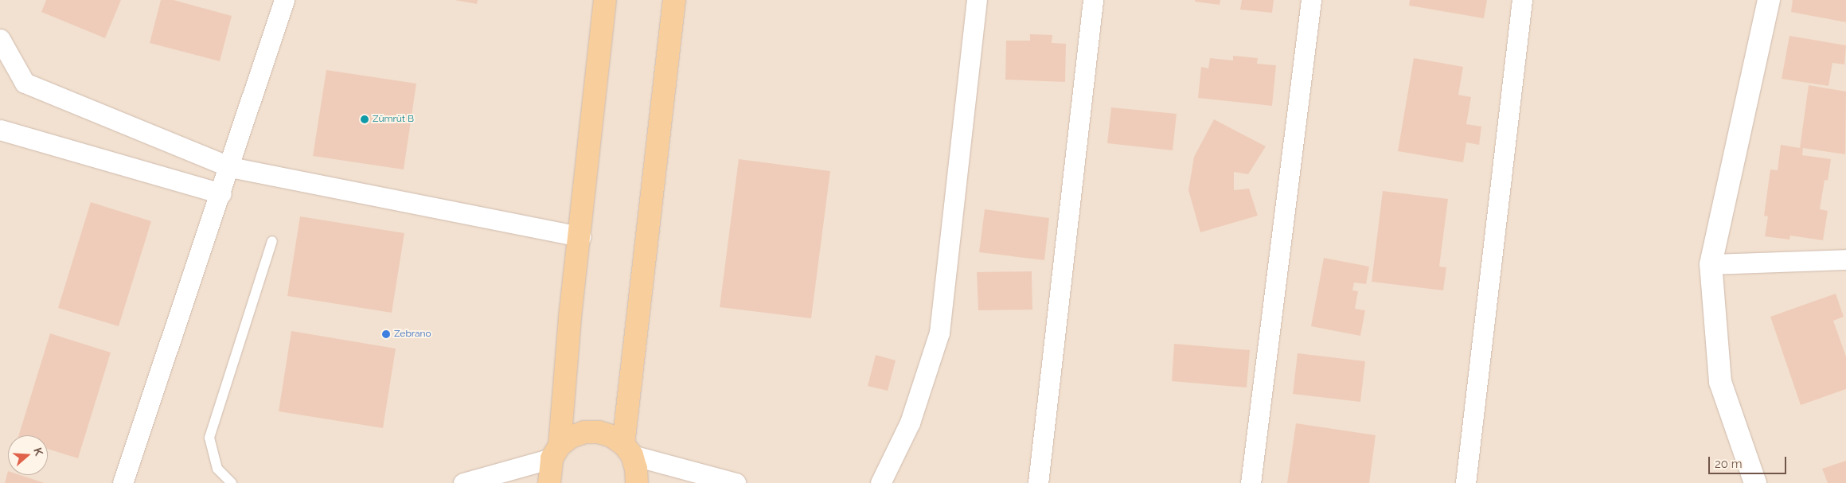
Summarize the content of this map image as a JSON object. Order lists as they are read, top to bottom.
{
  "places": ["Zümrüt B", "Zebrano"],
  "scale_bar": "20 m",
  "north": "right"
}
